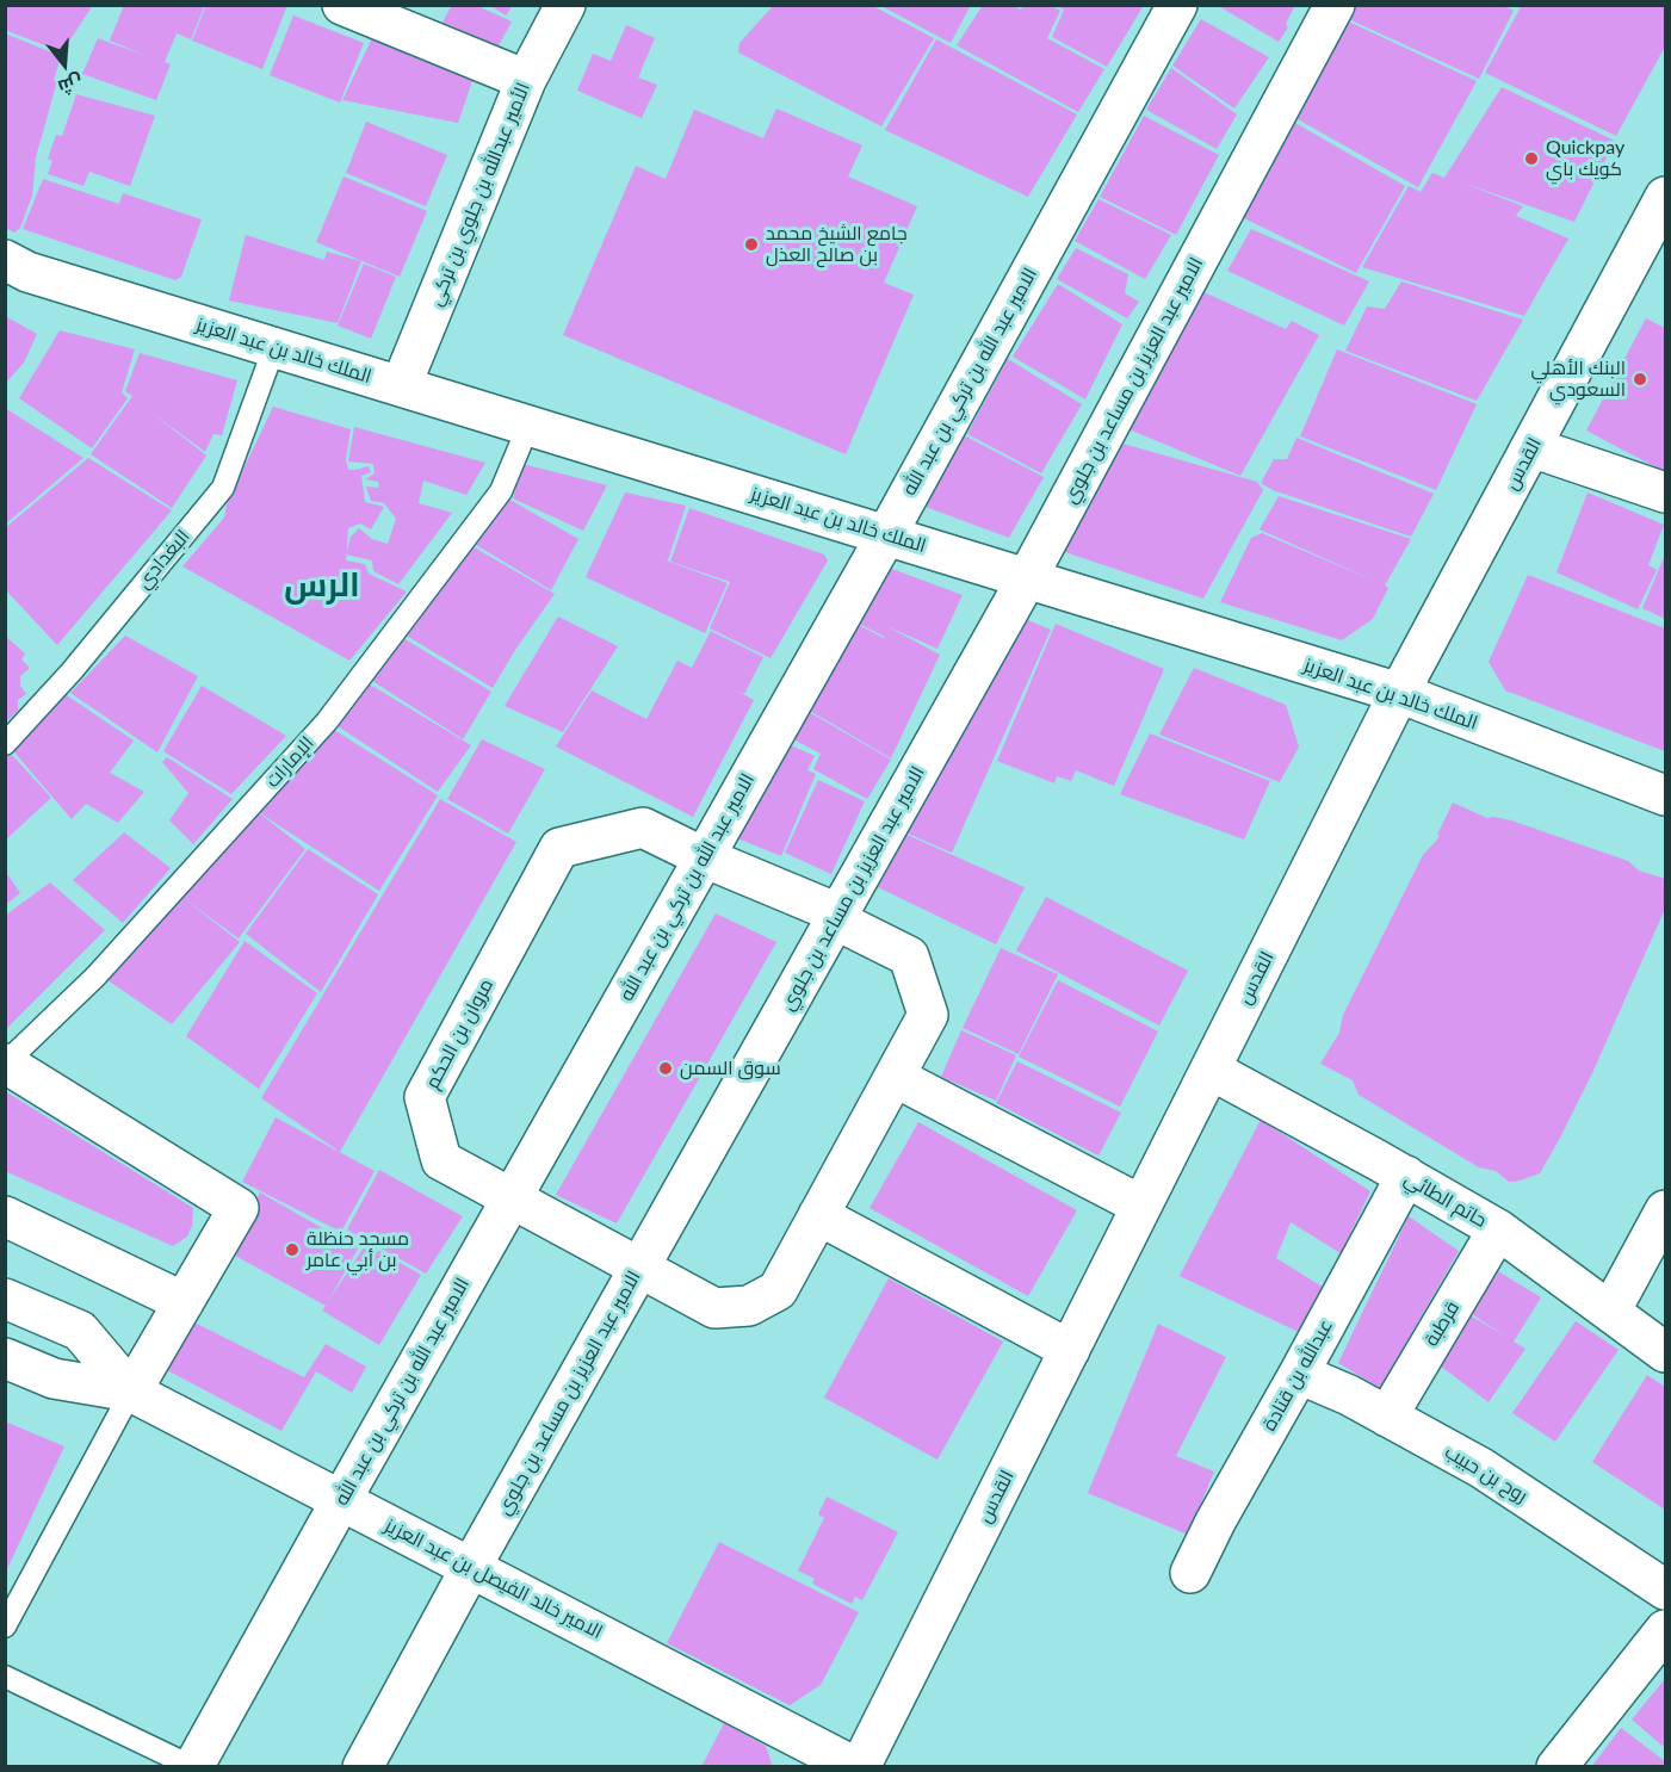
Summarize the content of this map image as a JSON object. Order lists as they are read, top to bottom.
{
  "streets": {
    "street": [
      "الأمير عبدالله بن جلوي بن تركي",
      "الملك خالد بن عبد العزيز",
      "الامير عبد العزيز بن مساعد بن جلوي",
      "الامير عبد الله بن تركي بن عبد الله",
      "القدس",
      "مروان بن الحكم",
      "حاتم الطائي",
      "قرطبة",
      "عبدالله بن قتادة",
      "روح بن حبيب",
      "الامير خالد الفيصل بن عبد العزيز"
    ],
    "lane": ["البغدادي", "الإمارات"]
  },
  "crossings": [
    ["الأمير عبدالله بن جلوي بن تركي", "الملك خالد بن عبد العزيز"],
    ["الملك خالد بن عبد العزيز", "الامير عبد العزيز بن مساعد بن جلوي"],
    ["الملك خالد بن عبد العزيز", "الامير عبد الله بن تركي بن عبد الله"],
    ["الملك خالد بن عبد العزيز", "القدس"],
    ["الملك خالد بن عبد العزيز", "البغدادي"],
    ["الملك خالد بن عبد العزيز", "الإمارات"],
    ["الامير عبد العزيز بن مساعد بن جلوي", "مروان بن الحكم"],
    ["الامير عبد العزيز بن مساعد بن جلوي", "الامير خالد الفيصل بن عبد العزيز"],
    ["الامير عبد الله بن تركي بن عبد الله", "مروان بن الحكم"],
    ["الامير عبد الله بن تركي بن عبد الله", "الامير خالد الفيصل بن عبد العزيز"],
    ["القدس", "حاتم الطائي"],
    ["القدس", "الامير خالد الفيصل بن عبد العزيز"],
    ["حاتم الطائي", "قرطبة"],
    ["حاتم الطائي", "عبدالله بن قتادة"],
    ["قرطبة", "روح بن حبيب"],
    ["عبدالله بن قتادة", "روح بن حبيب"]
  ],
  "districts": ["الرس"],
  "places": [
    "Quickpay كويك باي",
    "جامع الشيخ محمد بن صالح العذل",
    "البنك الأهلي السعودي",
    "سوق السمن",
    "مسجد حنظلة بن أبي عامر"
  ],
  "north": "bottom"
}
